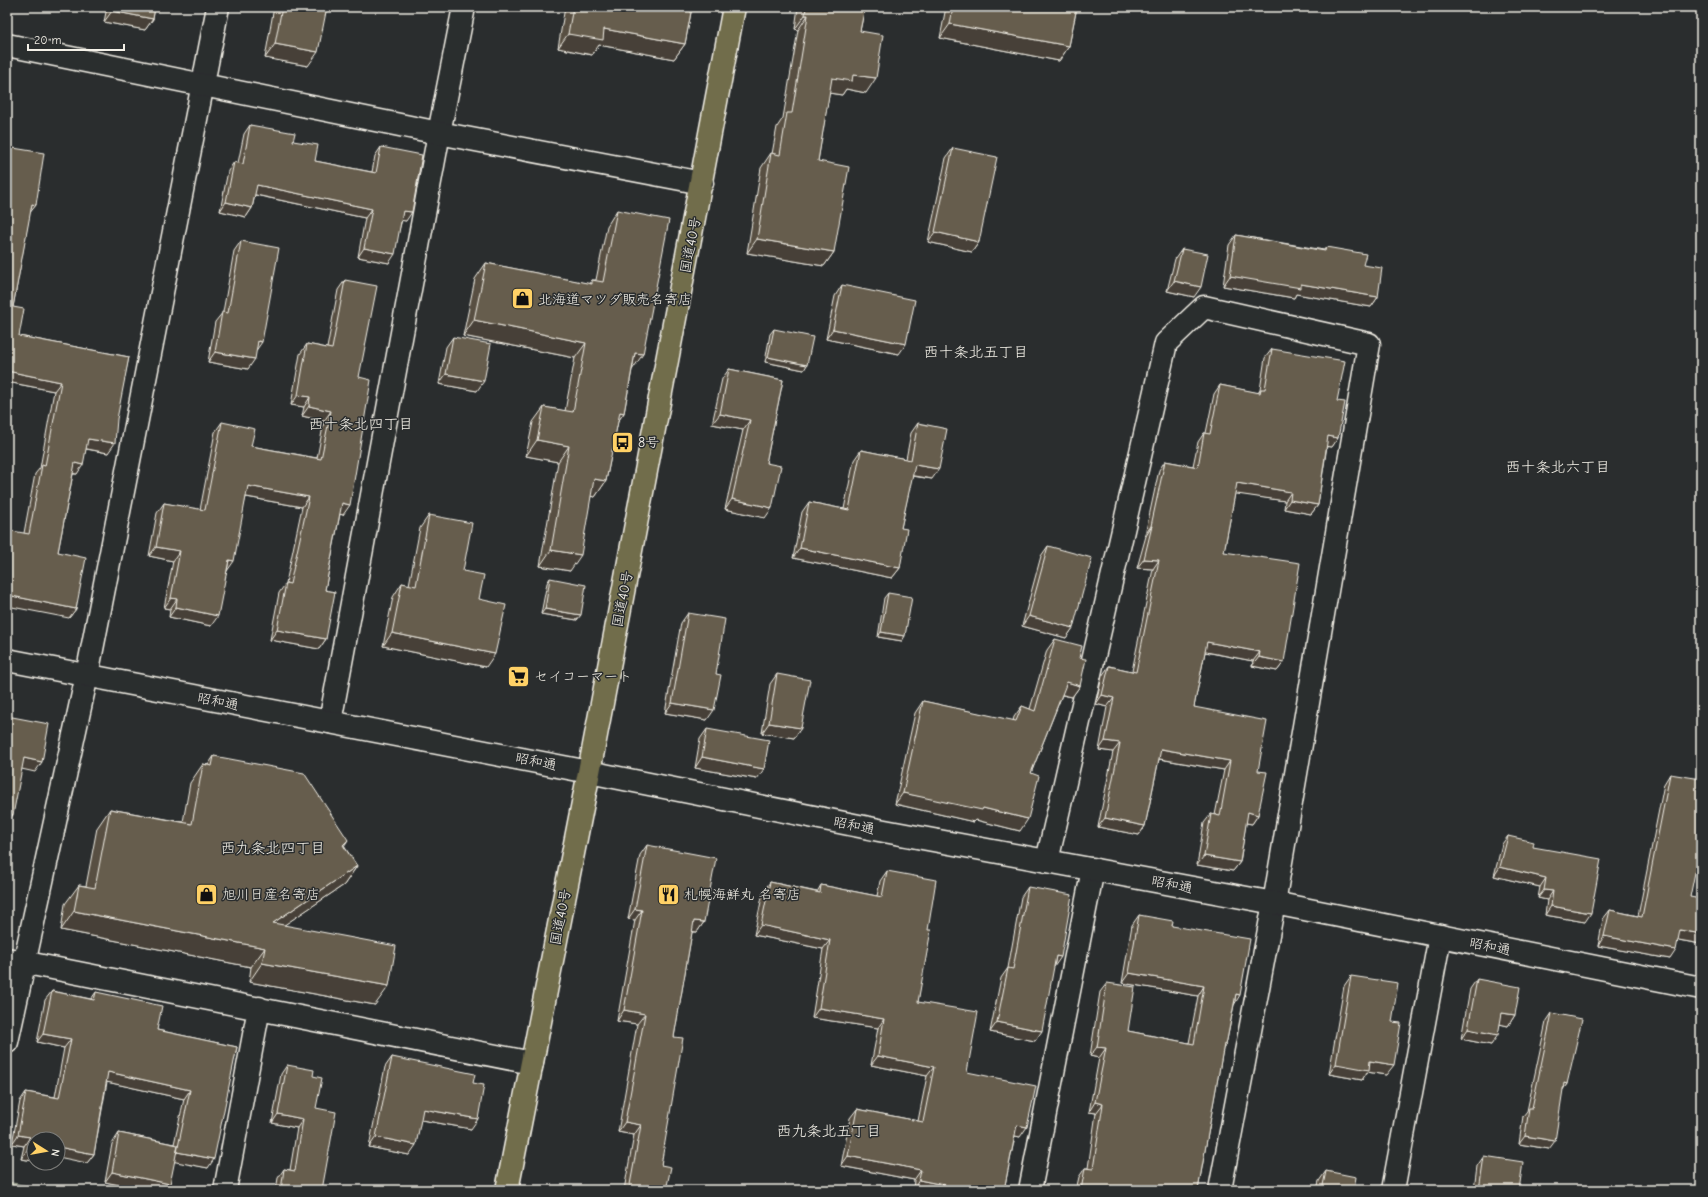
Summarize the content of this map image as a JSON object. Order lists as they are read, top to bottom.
{
  "streets": {
    "highway": ["国道40号"],
    "street": ["昭和通"]
  },
  "crossings": [
    ["国道40号", "昭和通"]
  ],
  "districts": [
    "西十条北五丁目",
    "西十条北四丁目",
    "西十条北六丁目",
    "西九条北四丁目",
    "西九条北五丁目"
  ],
  "places": {
    "shop": ["北海道マツダ販売名寄店", "旭川日産名寄店"],
    "bus stop": ["8号"],
    "supermarket": ["セイコーマート"],
    "restaurant": ["札幌海鮮丸 名寄店"]
  },
  "scale_bar": "20 m",
  "north": "right"
}
